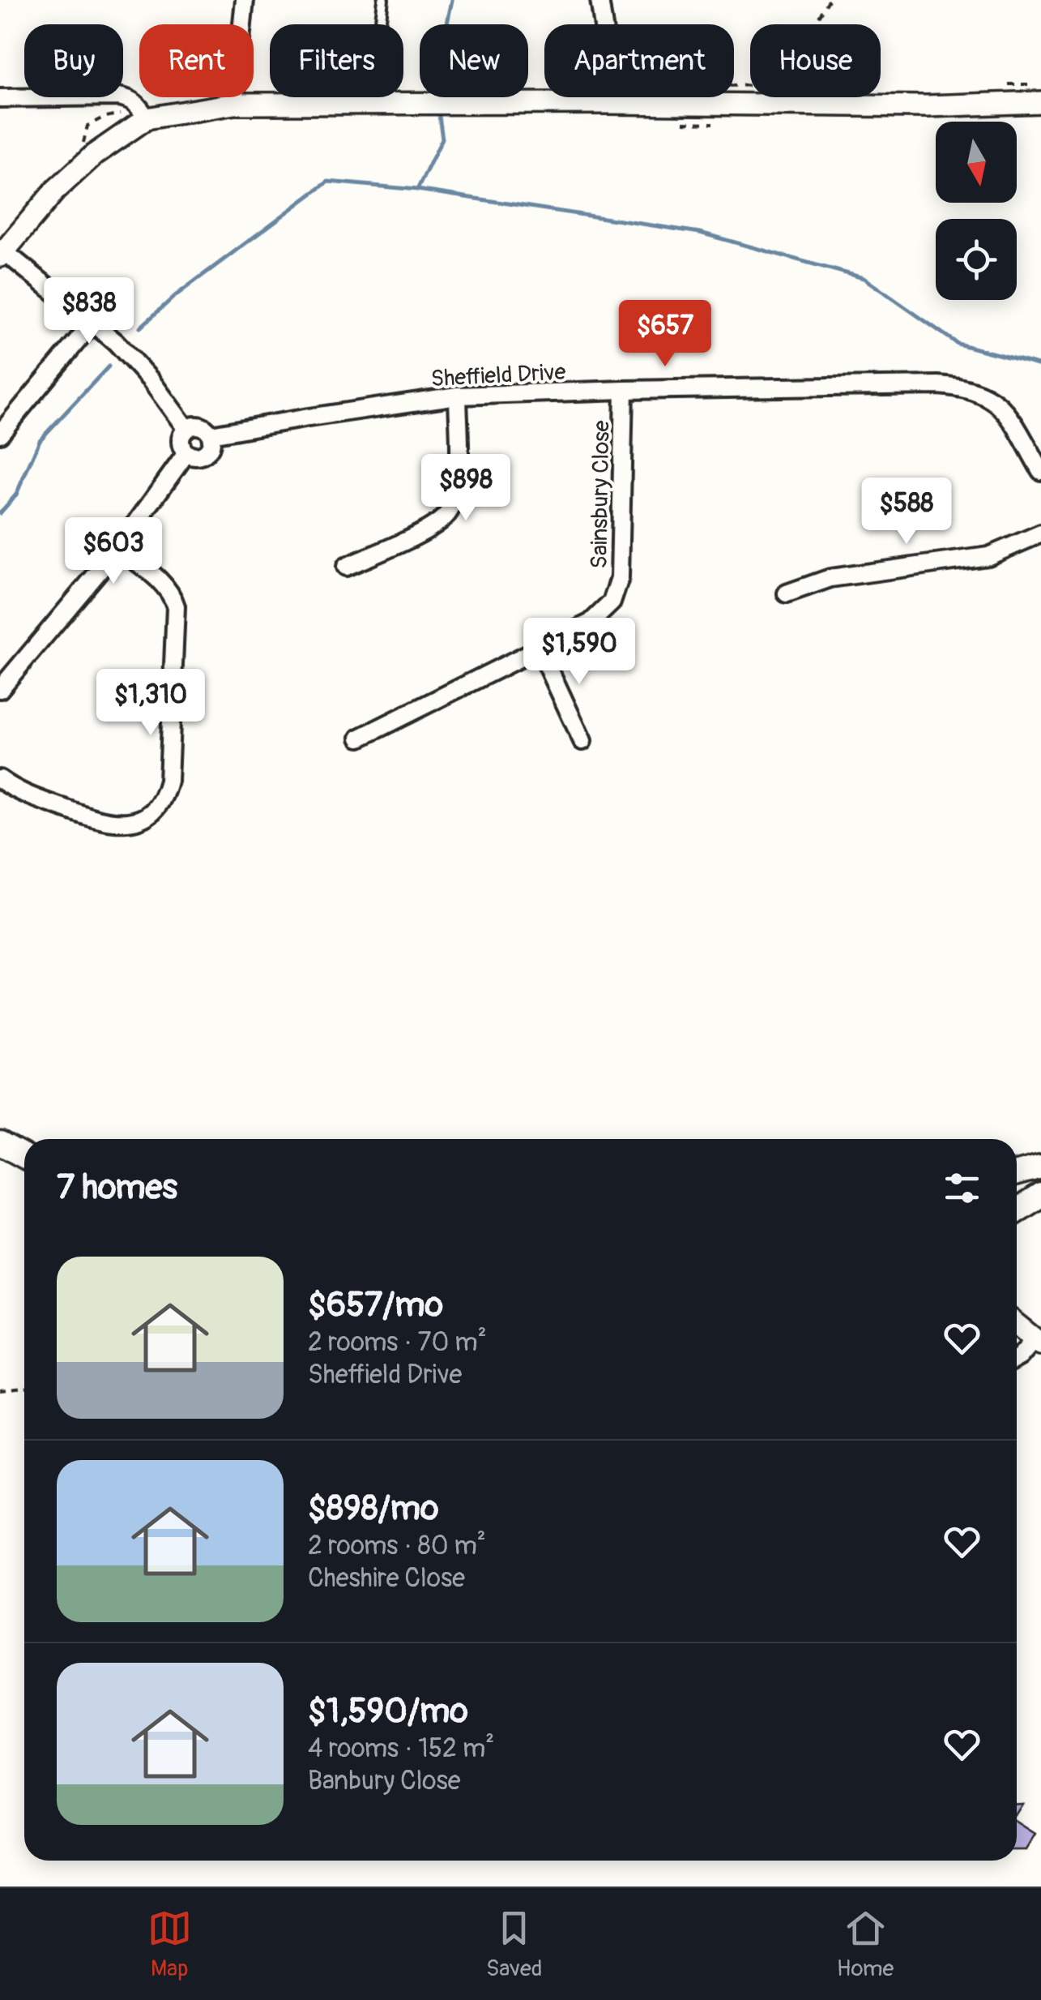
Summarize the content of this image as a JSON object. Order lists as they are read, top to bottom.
{
  "streets": {
    "street": ["Sheffield Drive", "Sainsbury Close"]
  },
  "crossings": [
    ["Sheffield Drive", "Sainsbury Close"]
  ],
  "north": "bottom",
  "page": {
    "chip": [
      "Buy",
      "Rent",
      "Filters",
      "New",
      "Apartment",
      "House"
    ],
    "price": [
      "$838",
      "$657",
      "$898",
      "$588",
      "$603",
      "$1,590",
      "$1,310"
    ],
    "heading": "7 homes",
    "list": [
      {
        "name": "$657/mo",
        "note": "2 rooms · 70 m² · Sheffield Drive"
      },
      {
        "name": "$898/mo",
        "note": "2 rooms · 80 m² · Cheshire Close"
      },
      {
        "name": "$1,590/mo",
        "note": "4 rooms · 152 m² · Banbury Close"
      }
    ],
    "tabs": ["Map", "Saved", "Home"]
  }
}
